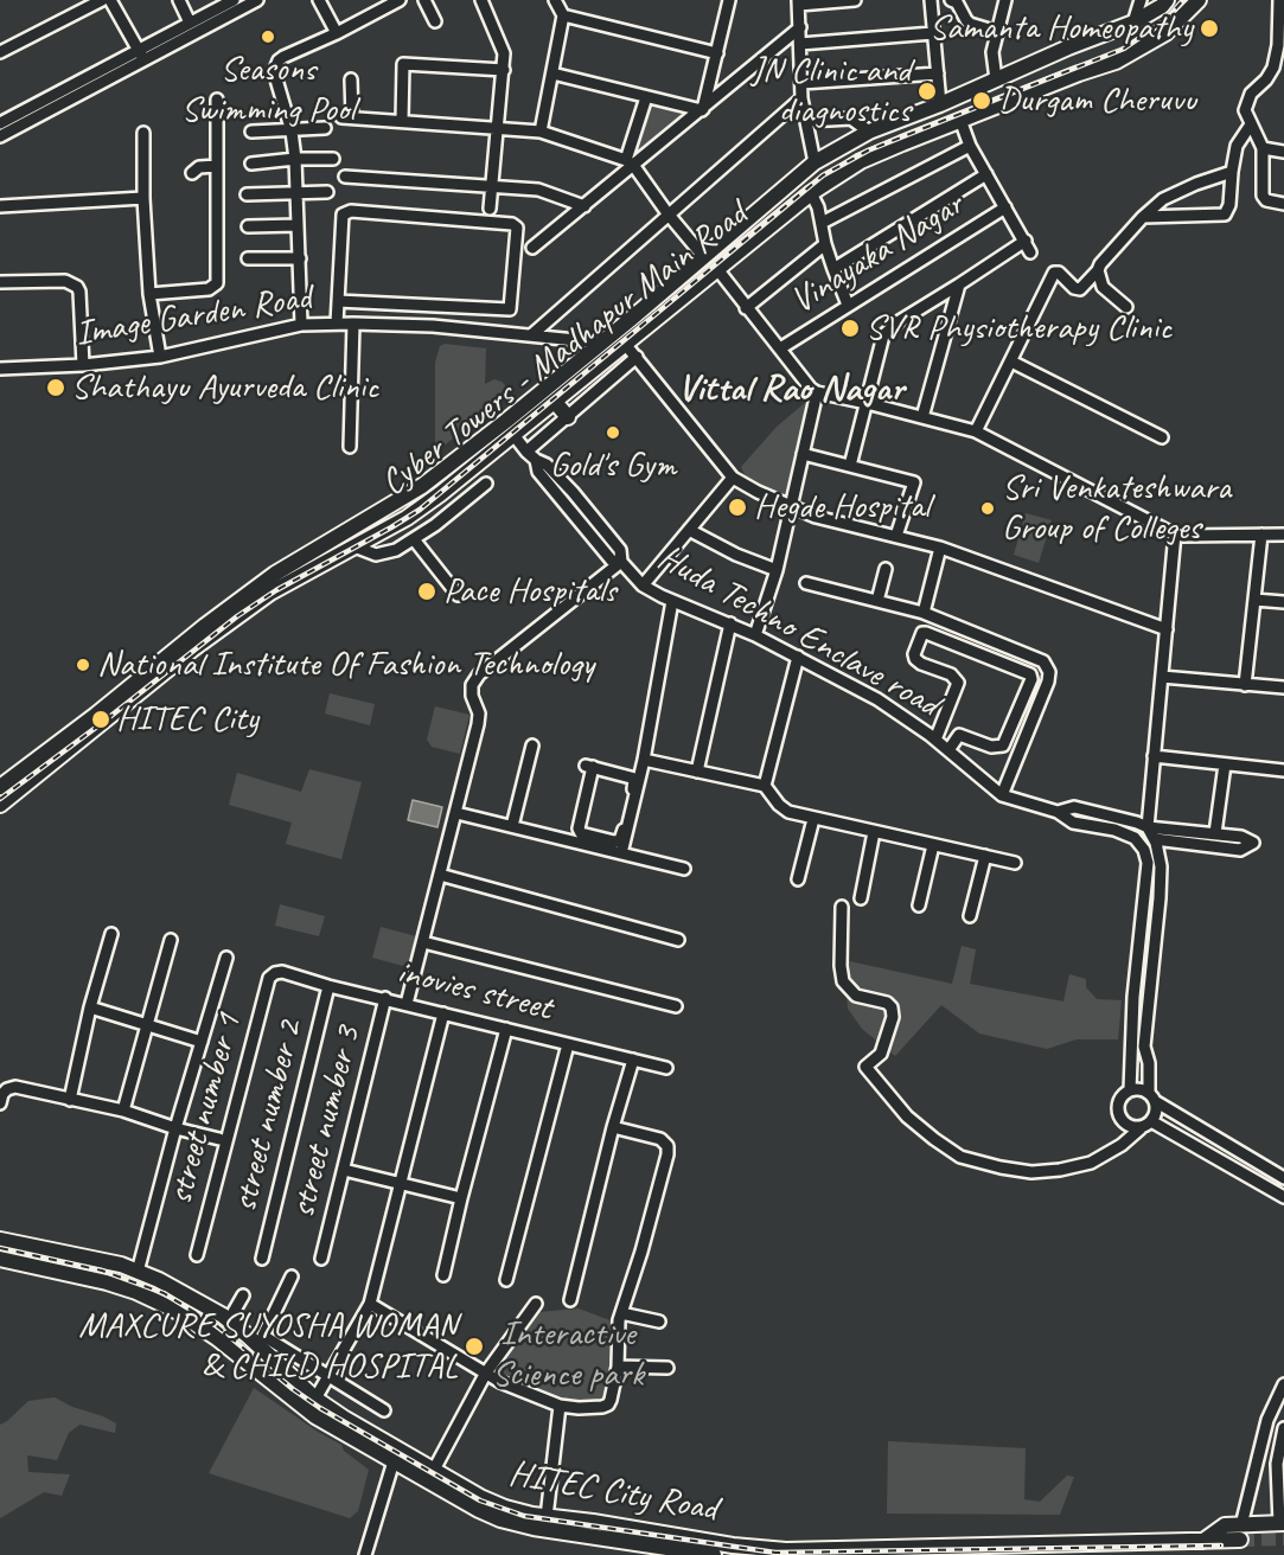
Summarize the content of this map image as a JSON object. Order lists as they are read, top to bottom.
{
  "streets": {
    "main road": ["Cyber Towers - Madhapur Main Road", "HITEC City Road"],
    "street": [
      "Vinayaka Nagar",
      "Image Garden Road",
      "Huda Techno Enclave road",
      "inovies street",
      "street number 1",
      "street number 2",
      "street number 3"
    ]
  },
  "crossings": [
    ["Image Garden Road", "Cyber Towers - Madhapur Main Road"],
    ["Cyber Towers - Madhapur Main Road", "Huda Techno Enclave road"],
    ["inovies street", "street number 1"],
    ["inovies street", "street number 2"],
    ["inovies street", "street number 3"]
  ],
  "districts": ["Vittal Rao Nagar"],
  "parks": ["Interactive Science park"],
  "places": [
    "Samanta Homeopathy",
    "Seasons Swimming Pool",
    "JN Clinic and diagnostics",
    "Durgam Cheruvu",
    "SVR Physiotherapy Clinic",
    "Shathayu Ayurveda Clinic",
    "Gold's Gym",
    "Hegde Hospital",
    "Sri Venkateshwara Group of Colleges",
    "Pace Hospitals",
    "National Institute Of Fashion Technology",
    "HITEC City",
    "MAXCURE SUYOSHA WOMAN & CHILD HOSPITAL"
  ]
}
